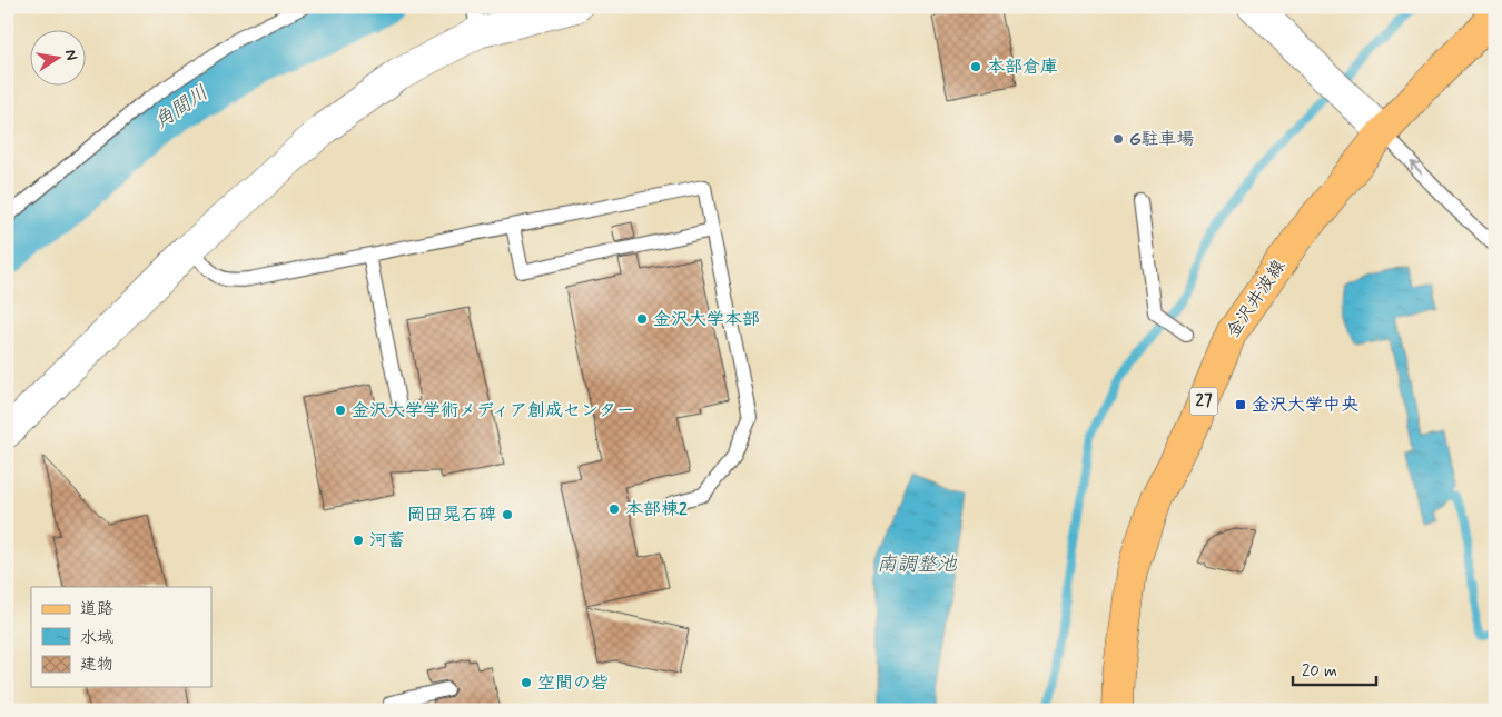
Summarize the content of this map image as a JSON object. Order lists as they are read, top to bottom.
{
  "streets": {
    "main road": ["金沢井波線", "27"]
  },
  "water": ["角間川", "南調整池"],
  "places": {
    "other": [
      "本部倉庫",
      "G駐車場",
      "金沢大学本部",
      "金沢大学学術メディア創成センター",
      "本部棟2",
      "岡田晃石碑",
      "河蓄",
      "空間の砦"
    ],
    "transit": ["金沢大学中央"]
  },
  "legend": ["道路", "水域", "建物"],
  "scale_bar": "20 m",
  "north": "right"
}
